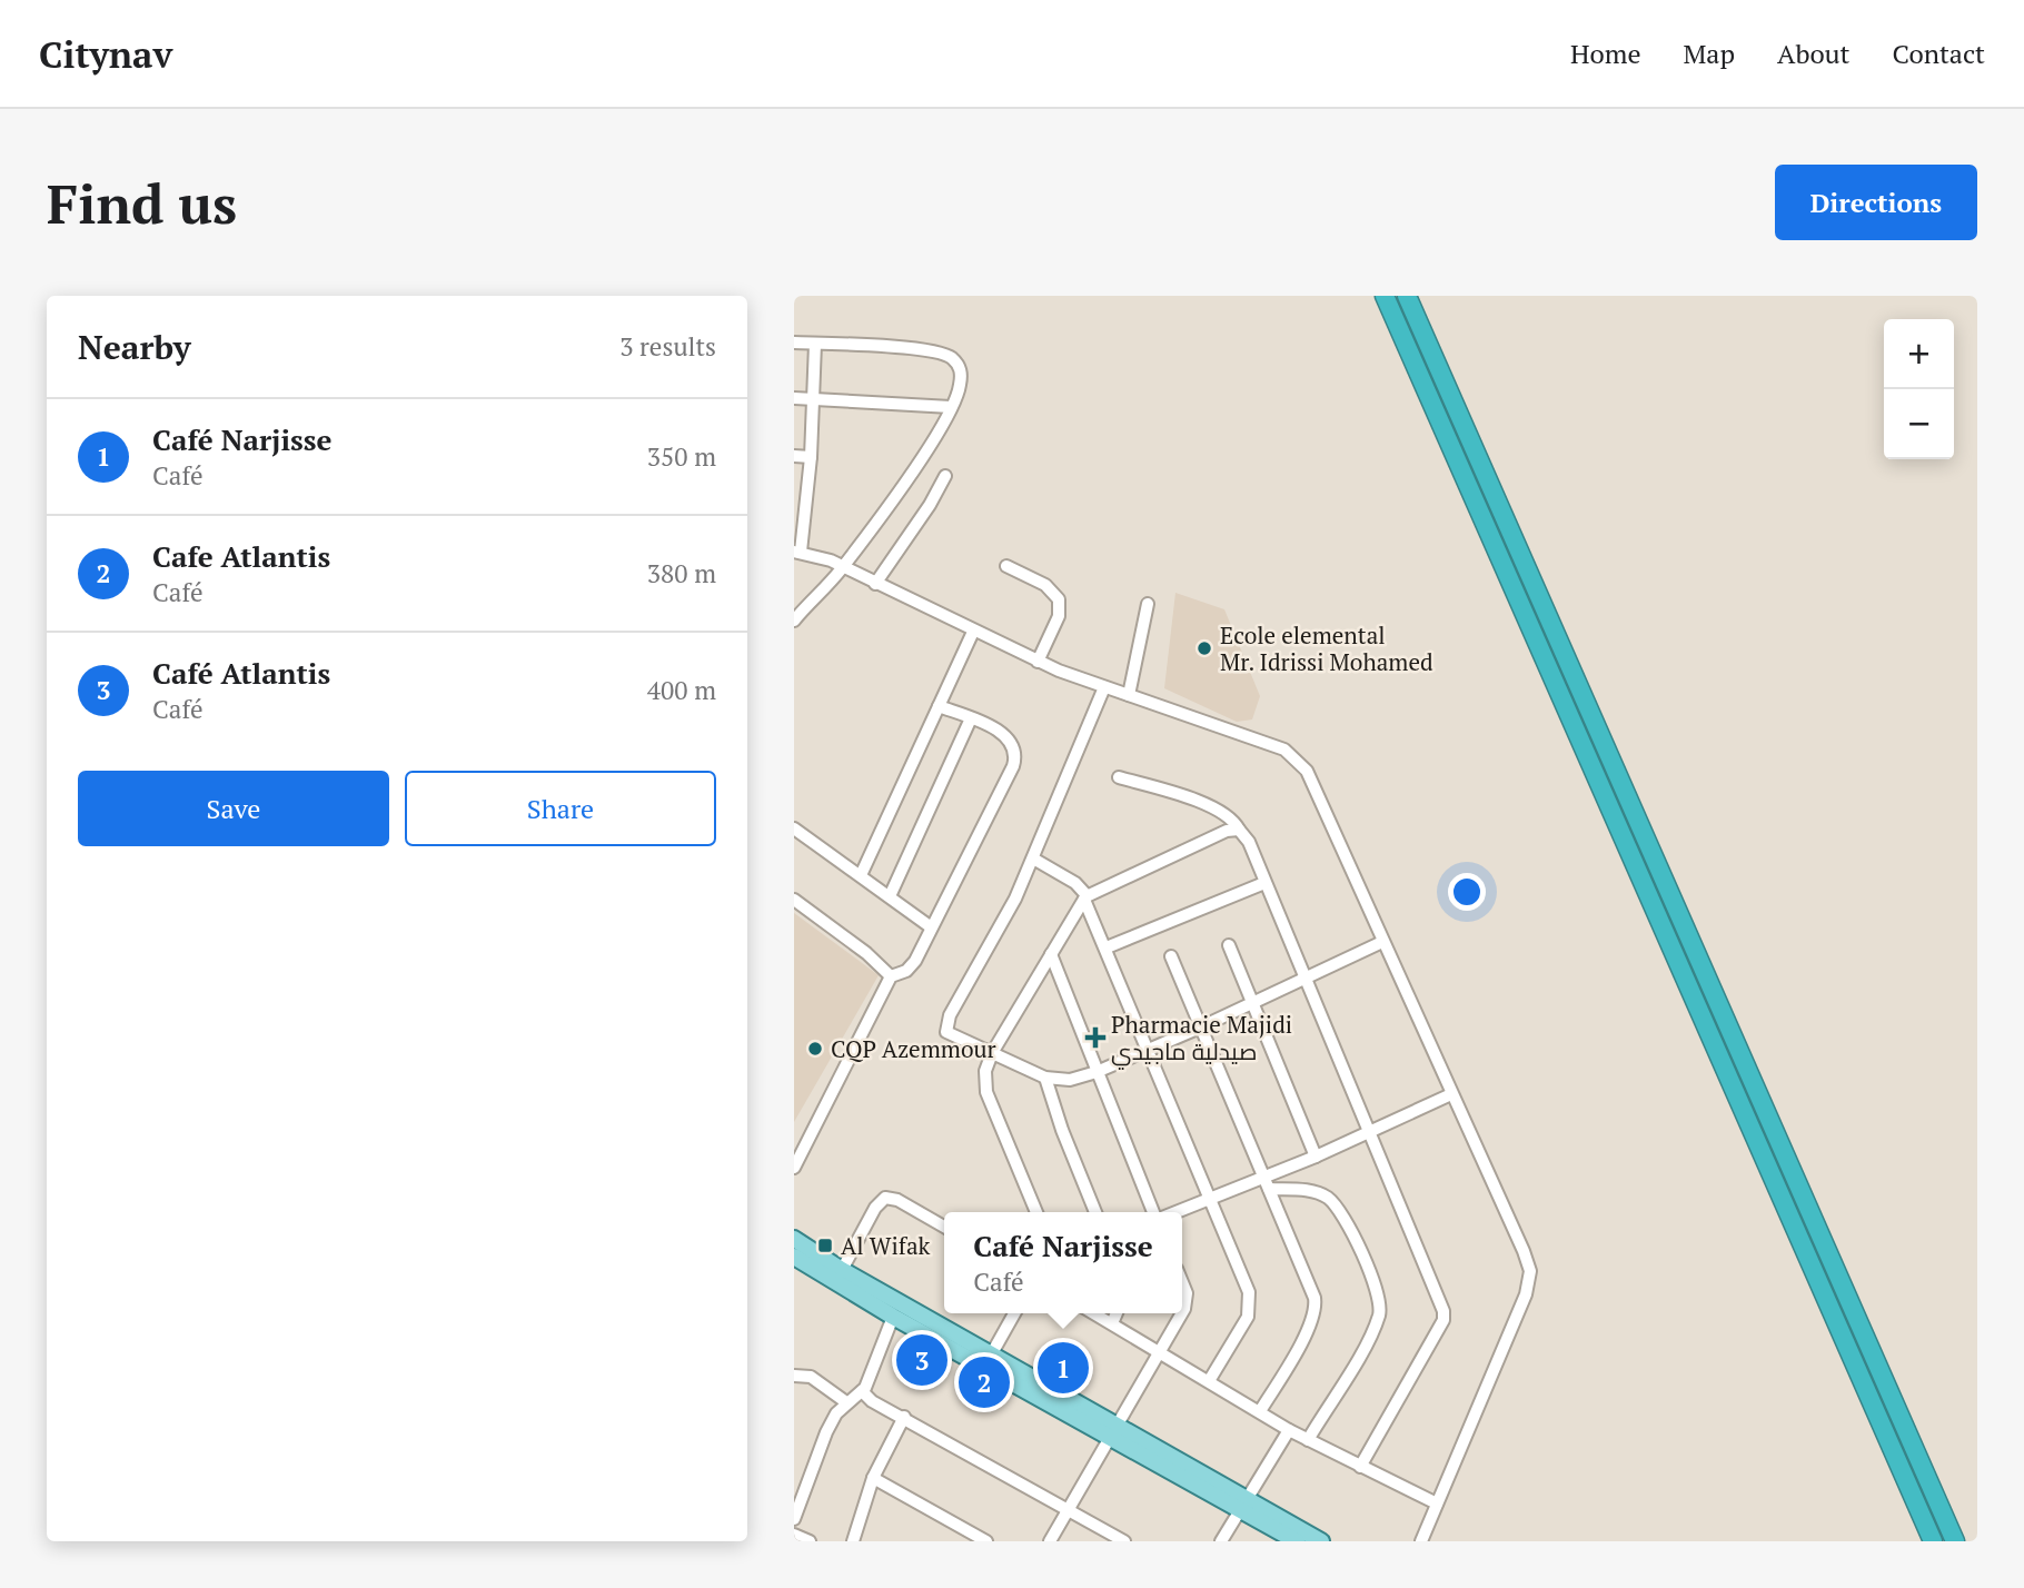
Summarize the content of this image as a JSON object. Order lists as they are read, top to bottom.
{
  "places": {
    "other": ["Ecole elemental Mr. Idrissi Mohamed", "CQP Azemmour"],
    "health": ["Pharmacie Majidi صيدلية ماجيدي"],
    "transit": ["Al Wifak"]
  },
  "page": {
    "header": "Citynav",
    "nav": [
      "Home",
      "Map",
      "About",
      "Contact"
    ],
    "buttons": [
      "Directions",
      ["Save", "Share"]
    ],
    "title": "Find us",
    "heading": ["Nearby", "3 results"],
    "map_buttons": ["+", "−"],
    "list": [
      {
        "mark": "1",
        "name": "Café Narjisse",
        "note": "Café",
        "value": "350 m"
      },
      {
        "mark": "2",
        "name": "Cafe Atlantis",
        "note": "Café",
        "value": "380 m"
      },
      {
        "mark": "3",
        "name": "Café Atlantis",
        "note": "Café",
        "value": "400 m"
      }
    ],
    "popup": ["Café Narjisse", "Café"],
    "pins": ["3", "1", "2"]
  }
}
